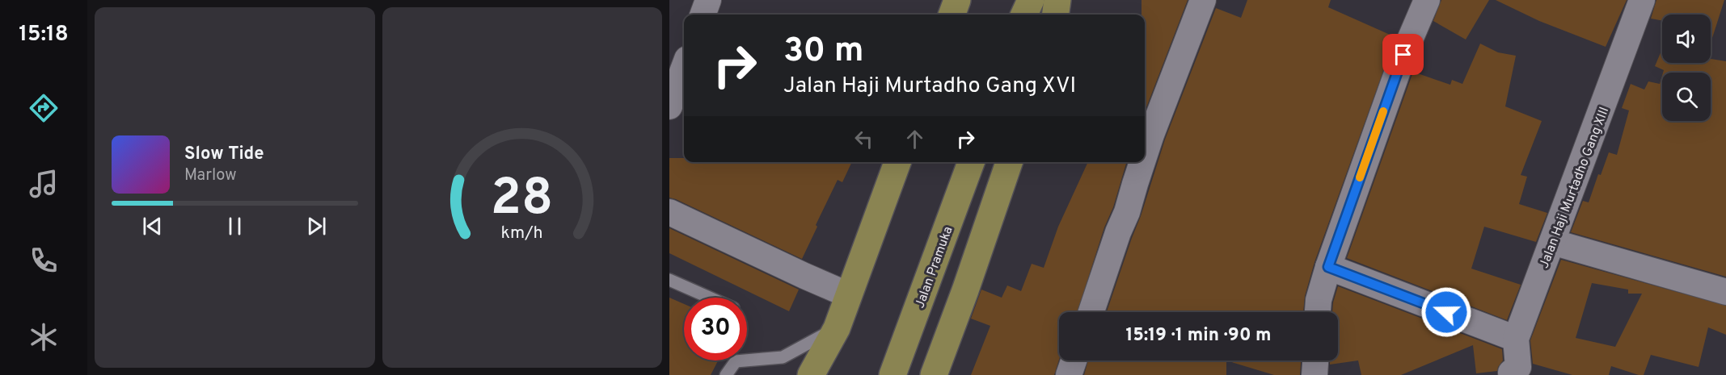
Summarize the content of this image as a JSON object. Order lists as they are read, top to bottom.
{
  "streets": {
    "main road": ["Jalan Pramuka"],
    "street": ["Jalan Haji Murtadho Gang XIII"]
  },
  "page": {
    "tabs": "15:18",
    "turn": ["30 m", "Jalan Haji Murtadho Gang XVI"],
    "song": ["Slow Tide", "Marlow"],
    "limit": "30",
    "trip": "15:19 · 1 min · 90 m",
    "gauge": ["28", "km/h"]
  }
}
